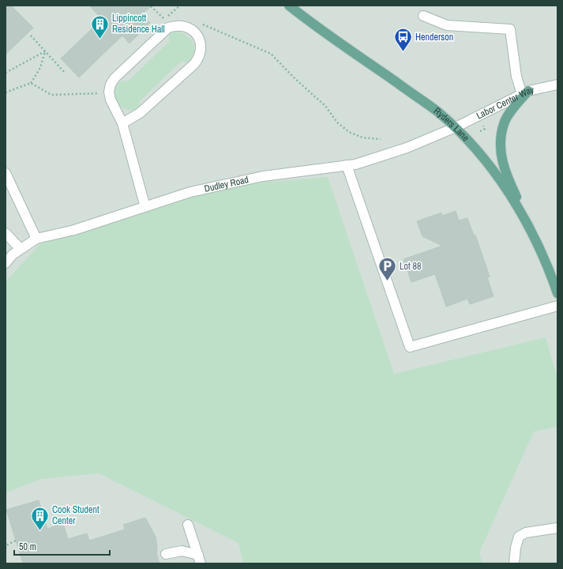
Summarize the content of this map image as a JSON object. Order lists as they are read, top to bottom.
{
  "streets": {
    "main road": ["Ryders Lane"],
    "street": ["Labor Center Way", "Dudley Road"]
  },
  "crossings": [
    ["Labor Center Way", "Ryders Lane"],
    ["Labor Center Way", "Dudley Road"],
    ["Ryders Lane", "Dudley Road"]
  ],
  "places": {
    "building": ["Lippincott Residence Hall", "Cook Student Center"],
    "bus stop": ["Henderson"],
    "parking": ["Lot 88"]
  },
  "scale_bar": "50 m"
}
